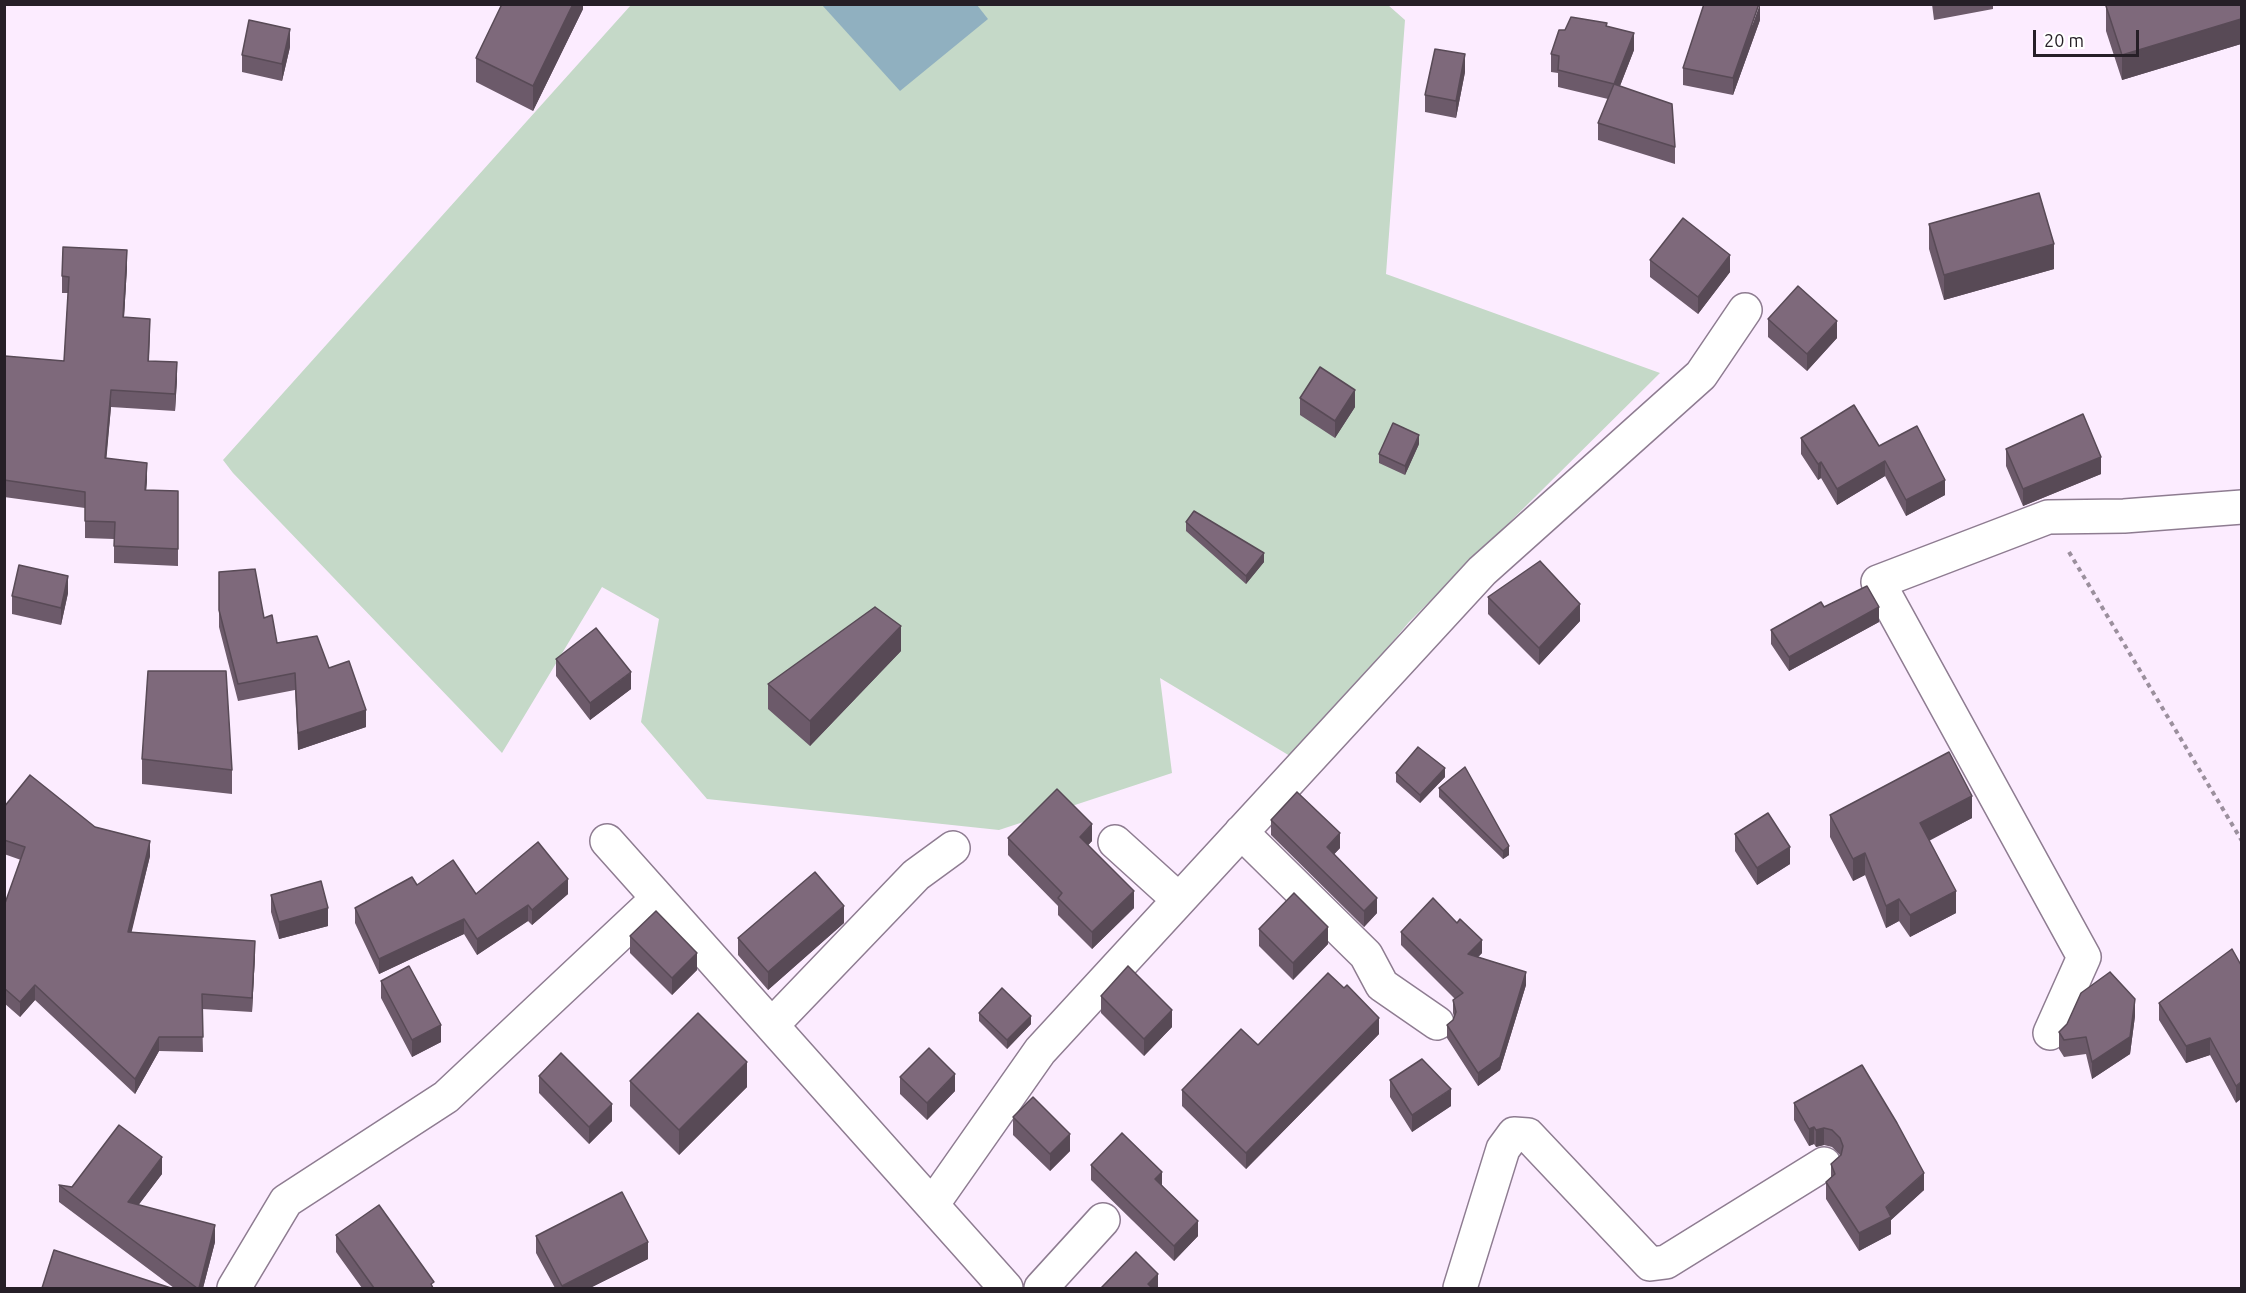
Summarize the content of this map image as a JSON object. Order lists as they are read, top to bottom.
{
  "scale_bar": "20 m"
}
